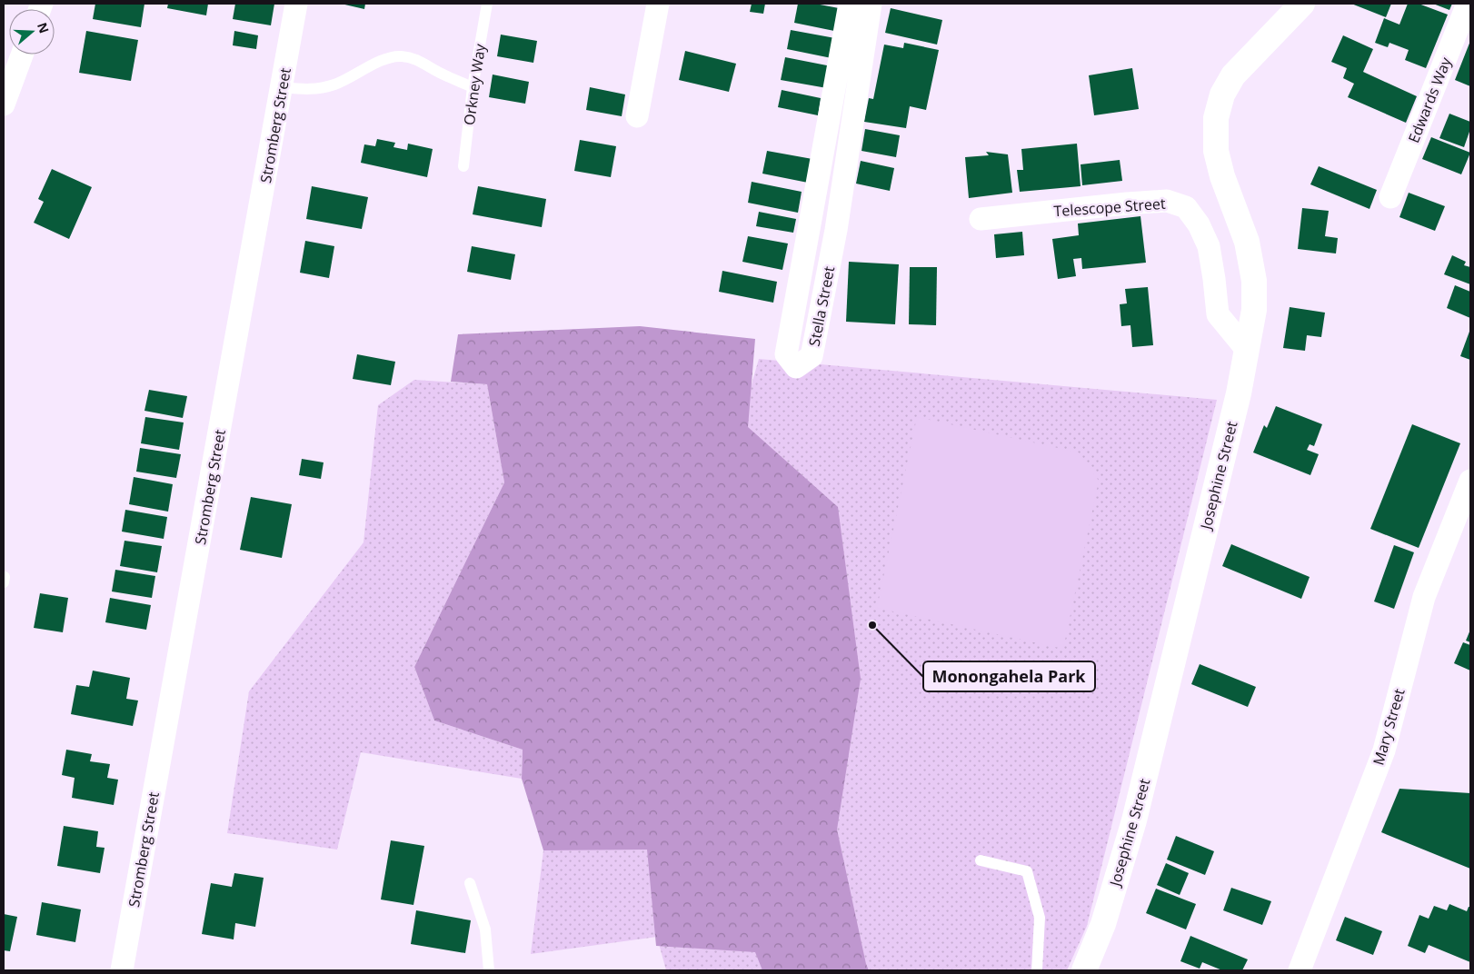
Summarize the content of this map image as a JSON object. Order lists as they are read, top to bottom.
{
  "streets": {
    "street": [
      "Edwards Way",
      "Stromberg Street",
      "Telescope Street",
      "Stella Street",
      "Josephine Street",
      "Mary Street"
    ],
    "lane": ["Orkney Way"]
  },
  "crossings": [
    ["Telescope Street", "Josephine Street"]
  ],
  "places": ["Monongahela Park"],
  "north": "right"
}
